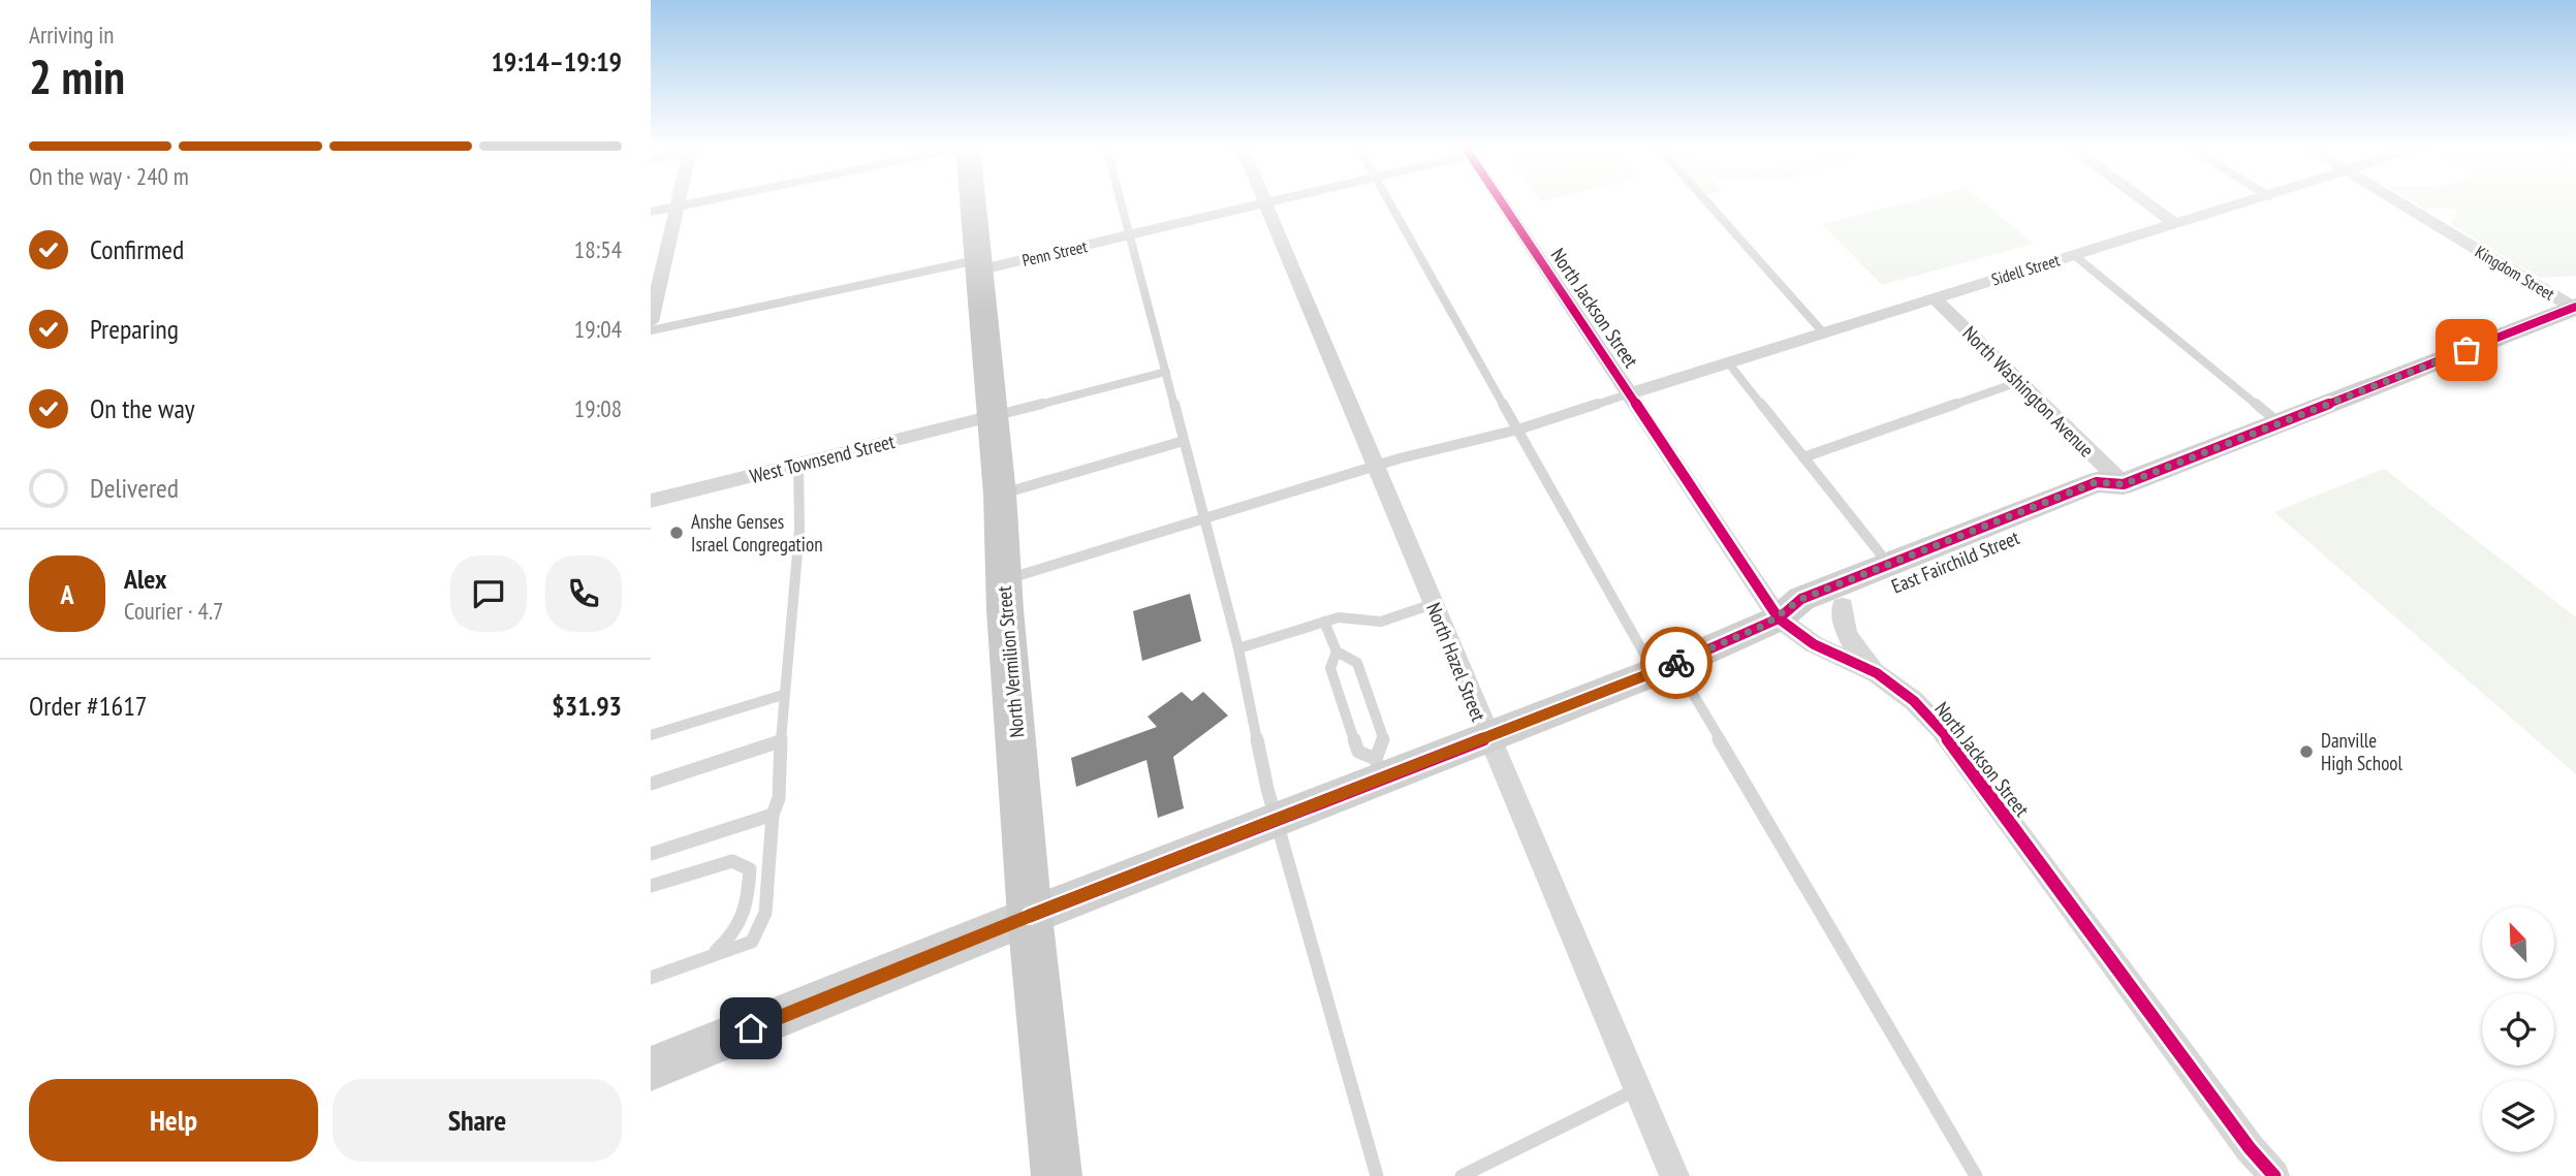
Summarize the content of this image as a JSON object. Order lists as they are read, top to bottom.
{
  "streets": {
    "main road": ["North Vermilion Street"],
    "street": [
      "Penn Street",
      "Sidell Street",
      "Kingdom Street",
      "North Jackson Street",
      "North Washington Avenue",
      "West Townsend Street",
      "East Fairchild Street",
      "North Hazel Street"
    ]
  },
  "crossings": [
    ["Penn Street", "North Vermilion Street"],
    ["Penn Street", "North Hazel Street"],
    ["Sidell Street", "North Jackson Street"],
    ["Sidell Street", "North Washington Avenue"],
    ["Kingdom Street", "East Fairchild Street"],
    ["North Jackson Street", "East Fairchild Street"],
    ["North Washington Avenue", "East Fairchild Street"],
    ["West Townsend Street", "North Vermilion Street"],
    ["East Fairchild Street", "North Vermilion Street"],
    ["East Fairchild Street", "North Hazel Street"]
  ],
  "places": ["Anshe Genses Israel Congregation", "Danville High School"],
  "north": "top left",
  "page": {
    "heading": ["2 min", "Arriving in", "19:14–19:19"],
    "panel": [
      "Alex",
      "Courier · 4.7",
      "Order #1617",
      "$31.93"
    ],
    "bar": "On the way · 240 m",
    "list": [
      ["Confirmed", "18:54"],
      ["Preparing", "19:04"],
      ["On the way", "19:08"],
      "Delivered"
    ],
    "round": "A",
    "buttons": ["Help", "Share"]
  }
}
